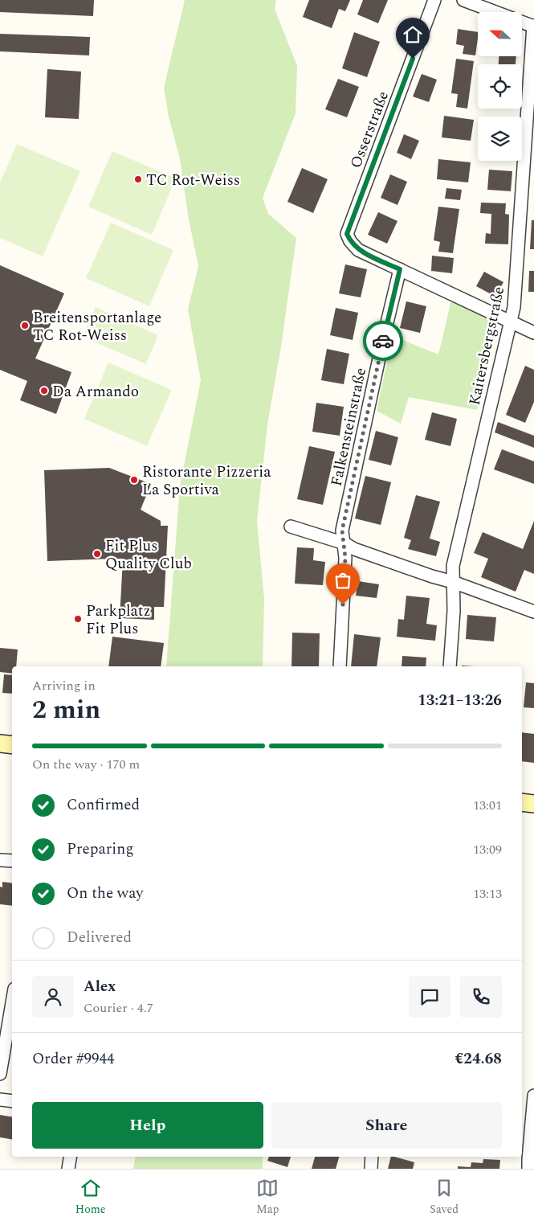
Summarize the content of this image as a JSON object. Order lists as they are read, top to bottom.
{
  "streets": {
    "street": ["Osserstraße", "Kaitersbergstraße", "Falkensteinstraße"]
  },
  "crossings": [
    ["Osserstraße", "Falkensteinstraße"]
  ],
  "places": [
    "TC Rot-Weiss",
    "Breitensportanlage TC Rot-Weiss",
    "Da Armando",
    "Ristorante Pizzeria La Sportiva",
    "Fit Plus Quality Club",
    "Parkplatz Fit Plus"
  ],
  "north": "left",
  "page": {
    "heading": ["2 min", "Arriving in", "13:21–13:26"],
    "panel": [
      "Alex",
      "Courier · 4.7",
      "Order #9944",
      "€24.68"
    ],
    "bar": "On the way · 170 m",
    "list": [
      ["Confirmed", "13:01"],
      ["Preparing", "13:09"],
      ["On the way", "13:13"],
      "Delivered"
    ],
    "buttons": ["Help", "Share"],
    "tabs": ["Home", "Map", "Saved"]
  }
}
